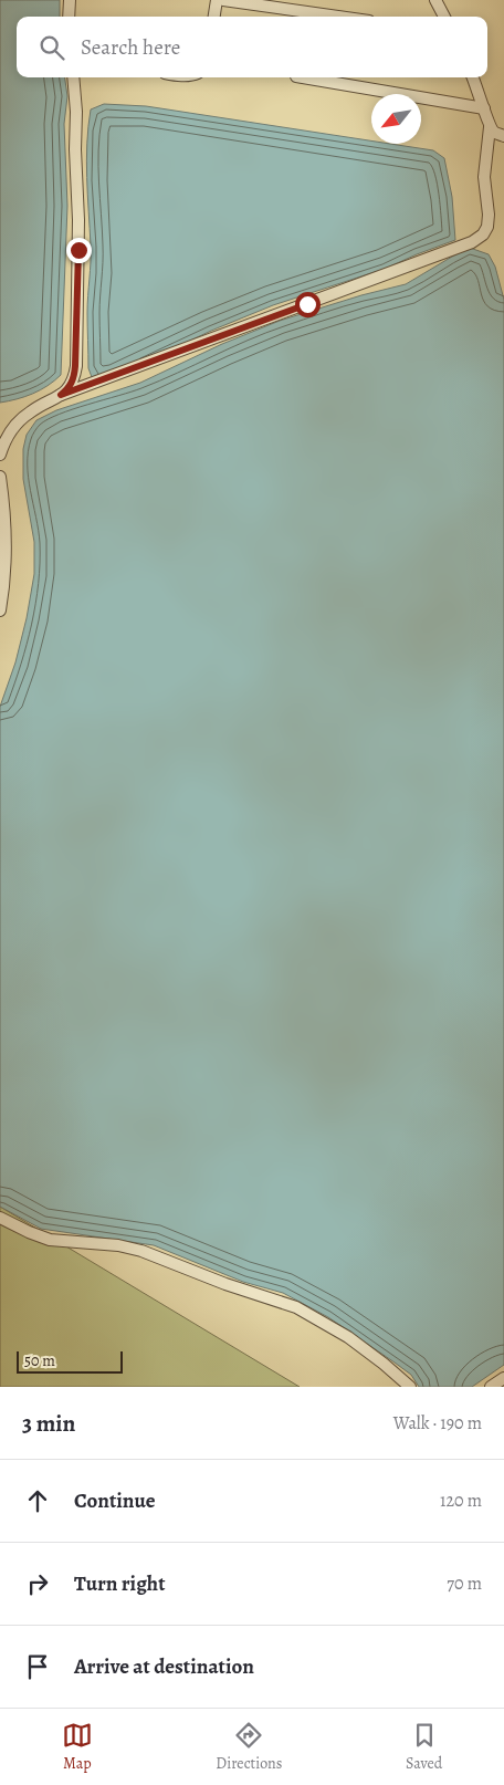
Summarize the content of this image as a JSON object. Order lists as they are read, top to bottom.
{
  "scale_bar": "50 m",
  "north": "bottom left",
  "page": {
    "search": "Search here",
    "scale": "50 m",
    "heading": ["3 min", "Walk · 190 m"],
    "list": [
      ["Continue", "120 m"],
      ["Turn right", "70 m"],
      "Arrive at destination"
    ],
    "nav": ["Map", "Directions", "Saved"]
  }
}
